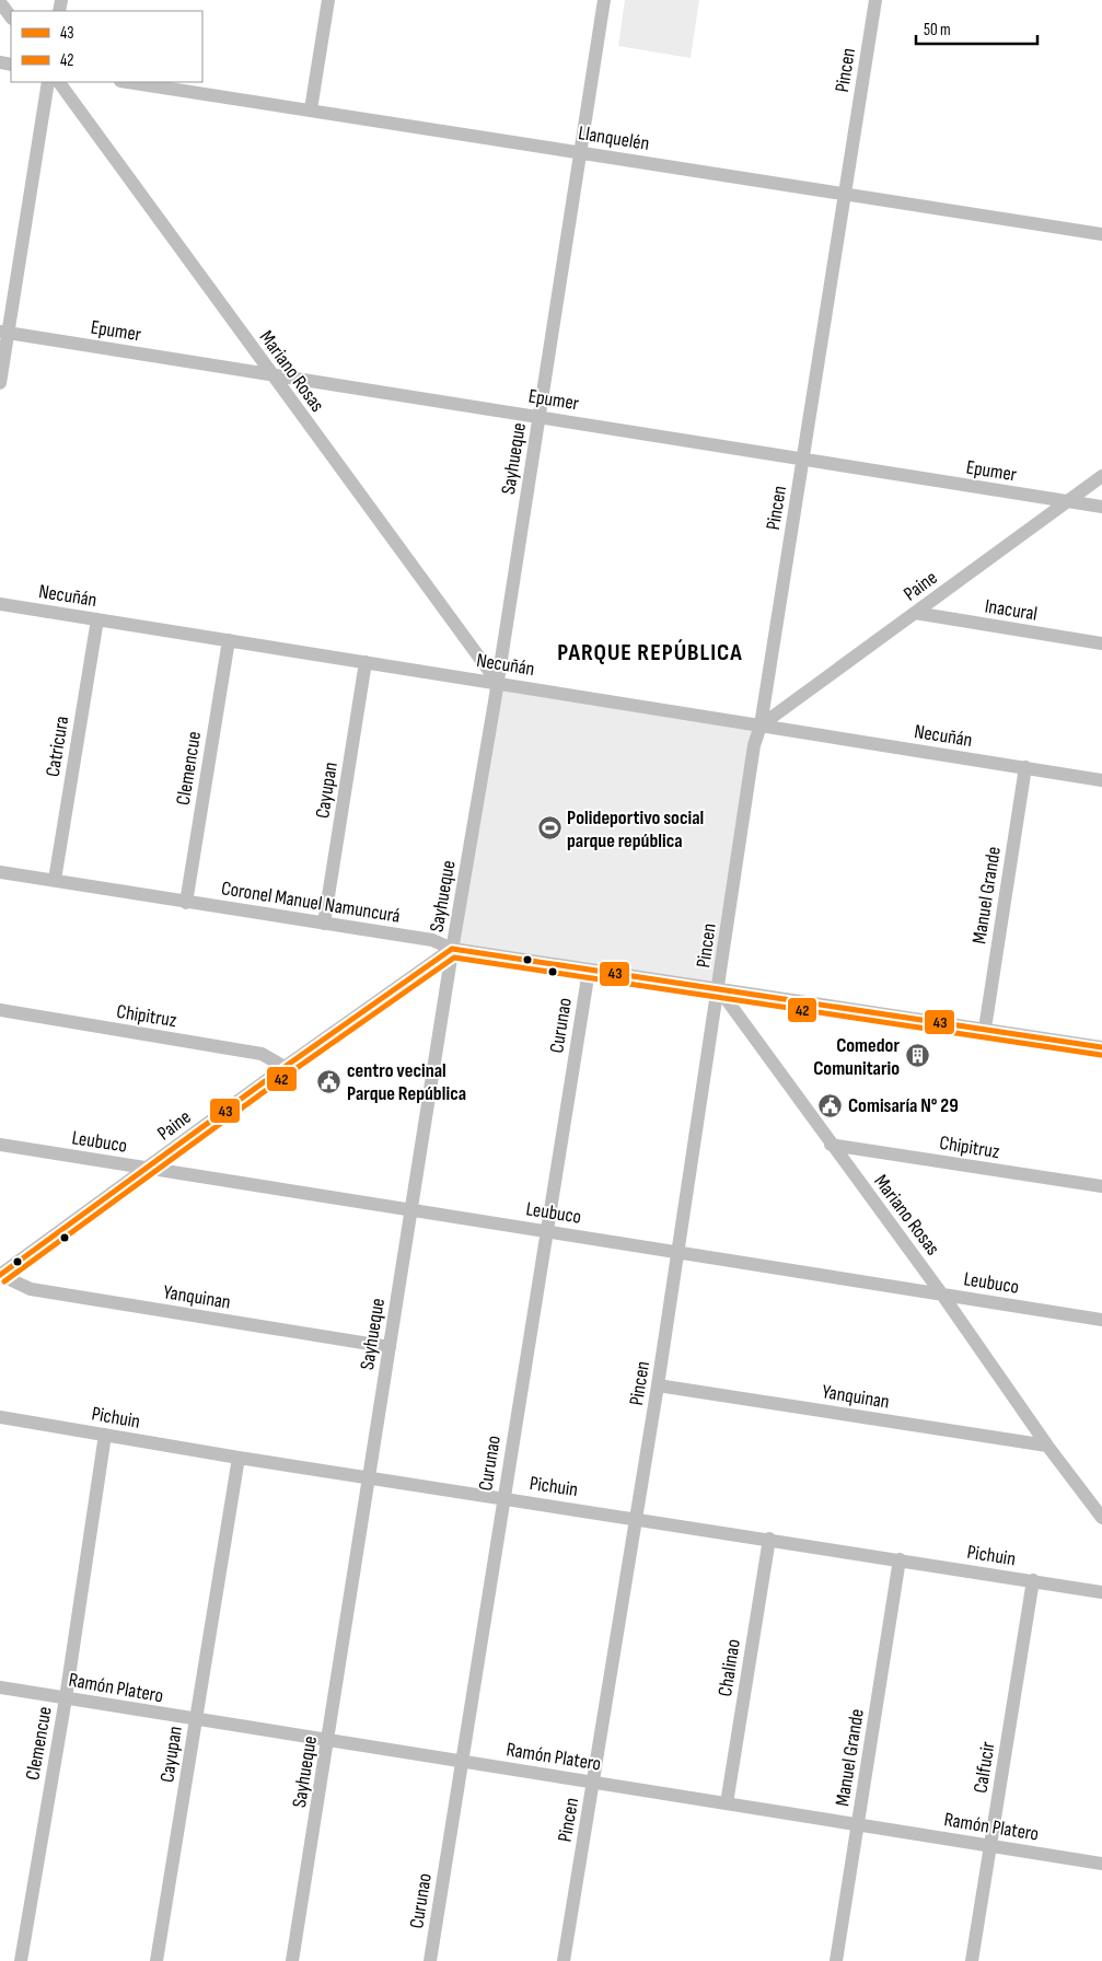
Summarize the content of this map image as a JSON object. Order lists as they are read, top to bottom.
{
  "streets": {
    "street": [
      "Pincen",
      "Llanquelén",
      "Epumer",
      "Mariano Rosas",
      "Sayhueque",
      "Paine",
      "Necuñán",
      "Inacural",
      "Catricura",
      "Clemencue",
      "Cayupan",
      "Manuel Grande",
      "Coronel Manuel Namuncurá",
      "Chipitruz",
      "Curunao",
      "Leubuco",
      "Yanquinan",
      "Pichuin",
      "Chalinao",
      "Ramón Platero",
      "Calfucir"
    ]
  },
  "crossings": [
    ["Pincen", "Llanquelén"],
    ["Pincen", "Epumer"],
    ["Pincen", "Mariano Rosas"],
    ["Pincen", "Paine"],
    ["Pincen", "Necuñán"],
    ["Pincen", "Coronel Manuel Namuncurá"],
    ["Pincen", "Leubuco"],
    ["Pincen", "Yanquinan"],
    ["Pincen", "Pichuin"],
    ["Pincen", "Ramón Platero"],
    ["Llanquelén", "Sayhueque"],
    ["Epumer", "Mariano Rosas"],
    ["Epumer", "Sayhueque"],
    ["Epumer", "Paine"],
    ["Mariano Rosas", "Sayhueque"],
    ["Mariano Rosas", "Necuñán"],
    ["Mariano Rosas", "Coronel Manuel Namuncurá"],
    ["Mariano Rosas", "Chipitruz"],
    ["Mariano Rosas", "Leubuco"],
    ["Mariano Rosas", "Yanquinan"],
    ["Sayhueque", "Paine"],
    ["Sayhueque", "Necuñán"],
    ["Sayhueque", "Coronel Manuel Namuncurá"],
    ["Sayhueque", "Leubuco"],
    ["Sayhueque", "Yanquinan"],
    ["Sayhueque", "Pichuin"],
    ["Sayhueque", "Ramón Platero"],
    ["Paine", "Necuñán"],
    ["Paine", "Inacural"],
    ["Paine", "Coronel Manuel Namuncurá"],
    ["Paine", "Chipitruz"],
    ["Paine", "Leubuco"],
    ["Paine", "Yanquinan"],
    ["Necuñán", "Catricura"],
    ["Necuñán", "Clemencue"],
    ["Necuñán", "Cayupan"],
    ["Necuñán", "Manuel Grande"],
    ["Catricura", "Coronel Manuel Namuncurá"],
    ["Clemencue", "Coronel Manuel Namuncurá"],
    ["Clemencue", "Pichuin"],
    ["Clemencue", "Ramón Platero"],
    ["Cayupan", "Coronel Manuel Namuncurá"],
    ["Cayupan", "Pichuin"],
    ["Cayupan", "Ramón Platero"],
    ["Manuel Grande", "Coronel Manuel Namuncurá"],
    ["Manuel Grande", "Pichuin"],
    ["Manuel Grande", "Ramón Platero"],
    ["Coronel Manuel Namuncurá", "Curunao"],
    ["Curunao", "Leubuco"],
    ["Curunao", "Pichuin"],
    ["Curunao", "Ramón Platero"],
    ["Pichuin", "Chalinao"],
    ["Pichuin", "Calfucir"],
    ["Chalinao", "Ramón Platero"],
    ["Ramón Platero", "Calfucir"]
  ],
  "districts": ["PARQUE REPÚBLICA"],
  "places": {
    "sports": ["Polideportivo social parque república"],
    "building": ["Comedor Comunitario"],
    "public building": ["centro vecinal Parque República", "Comisaría N° 29"]
  },
  "lines": ["transit line 43", "transit line 42"],
  "legend": ["43", "42"],
  "scale_bar": "50 m"
}
